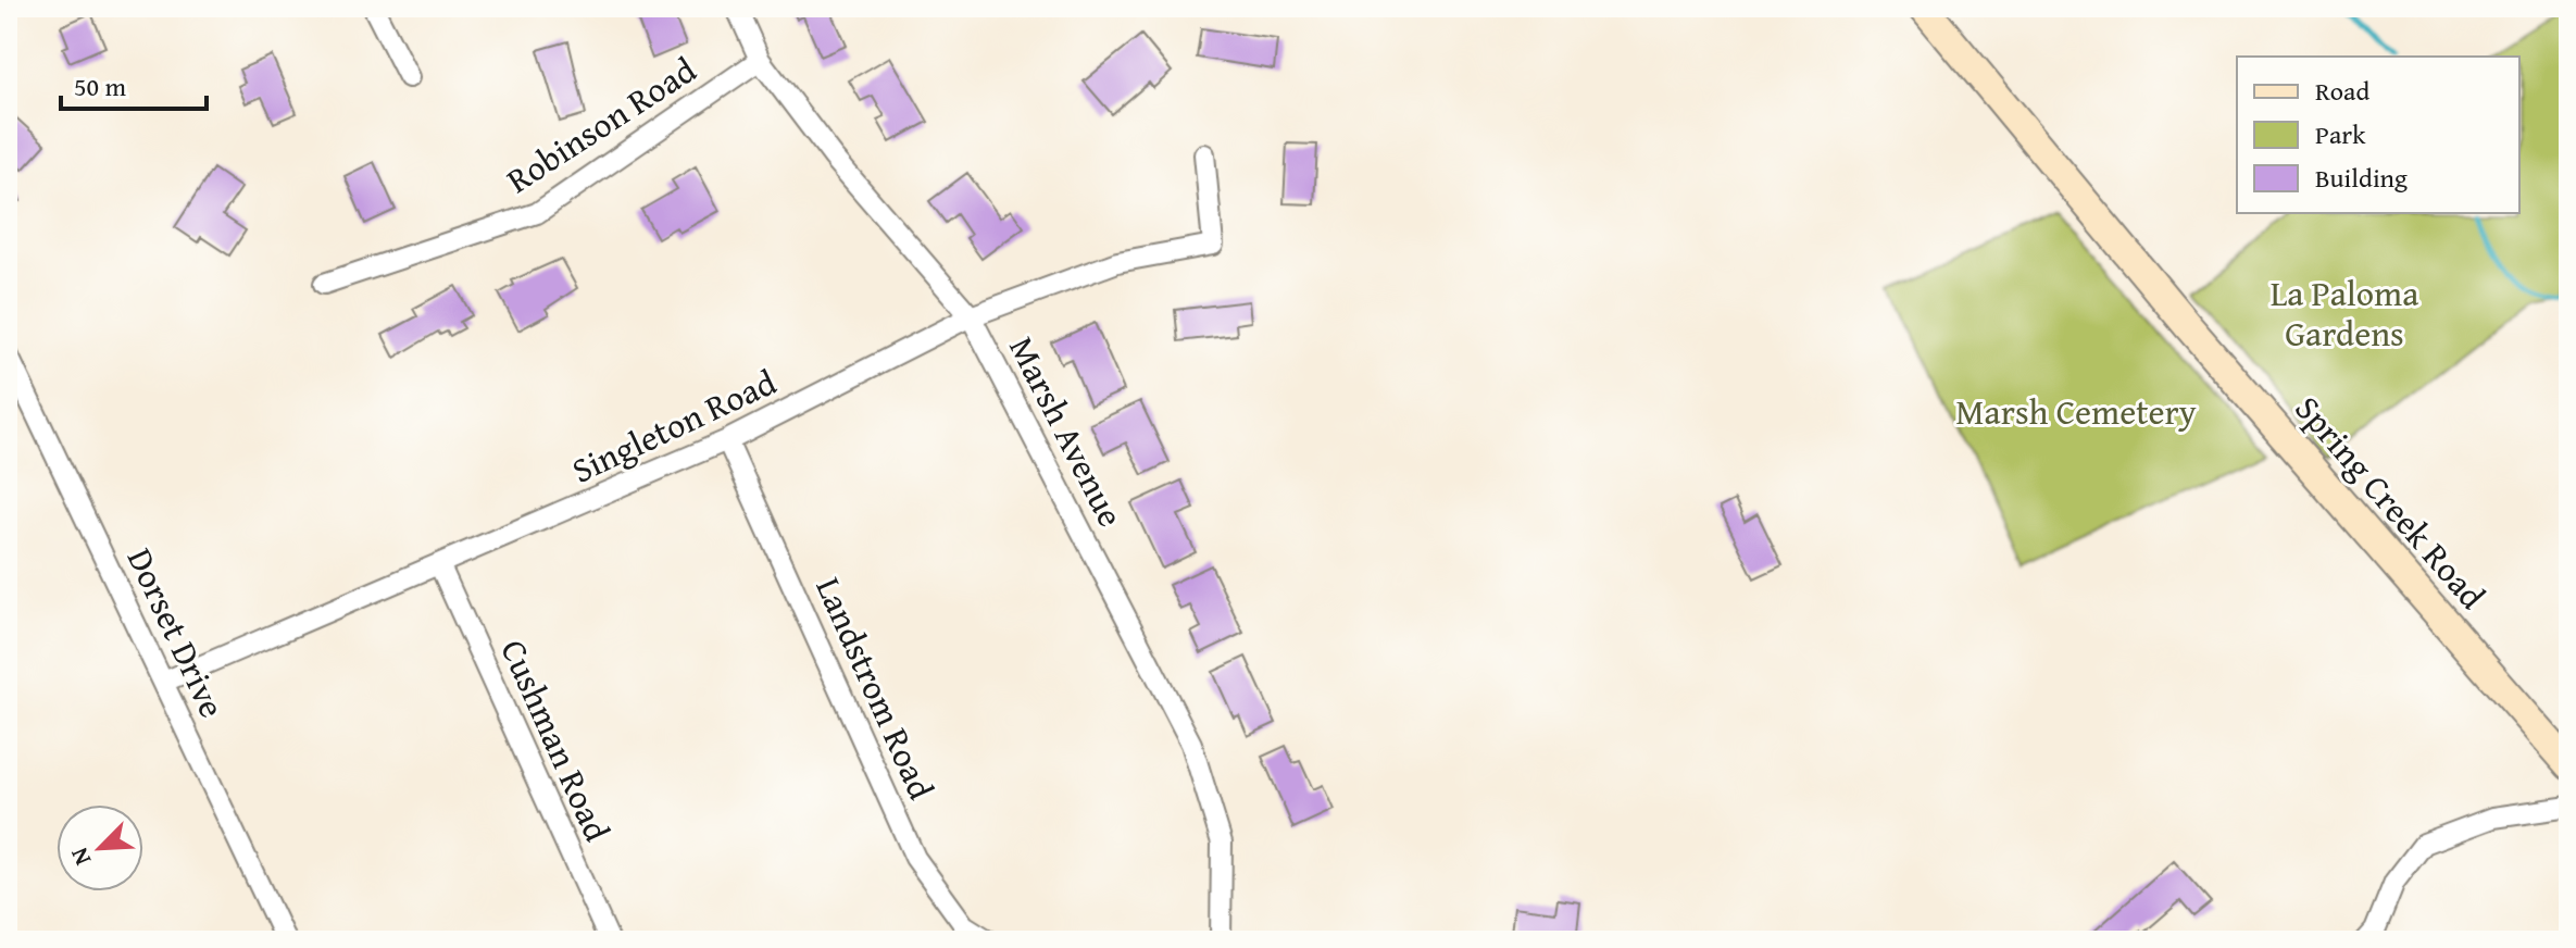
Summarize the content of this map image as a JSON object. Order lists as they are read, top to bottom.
{
  "streets": {
    "main road": ["Spring Creek Road"],
    "street": [
      "Robinson Road",
      "Singleton Road",
      "Marsh Avenue",
      "Dorset Drive",
      "Landstrom Road",
      "Cushman Road"
    ]
  },
  "crossings": [
    ["Robinson Road", "Marsh Avenue"],
    ["Singleton Road", "Marsh Avenue"],
    ["Singleton Road", "Dorset Drive"],
    ["Singleton Road", "Landstrom Road"],
    ["Singleton Road", "Cushman Road"]
  ],
  "parks": ["La Paloma Gardens", "Marsh Cemetery"],
  "legend": ["Road", "Park", "Building"],
  "scale_bar": "50 m",
  "north": "bottom left"
}
